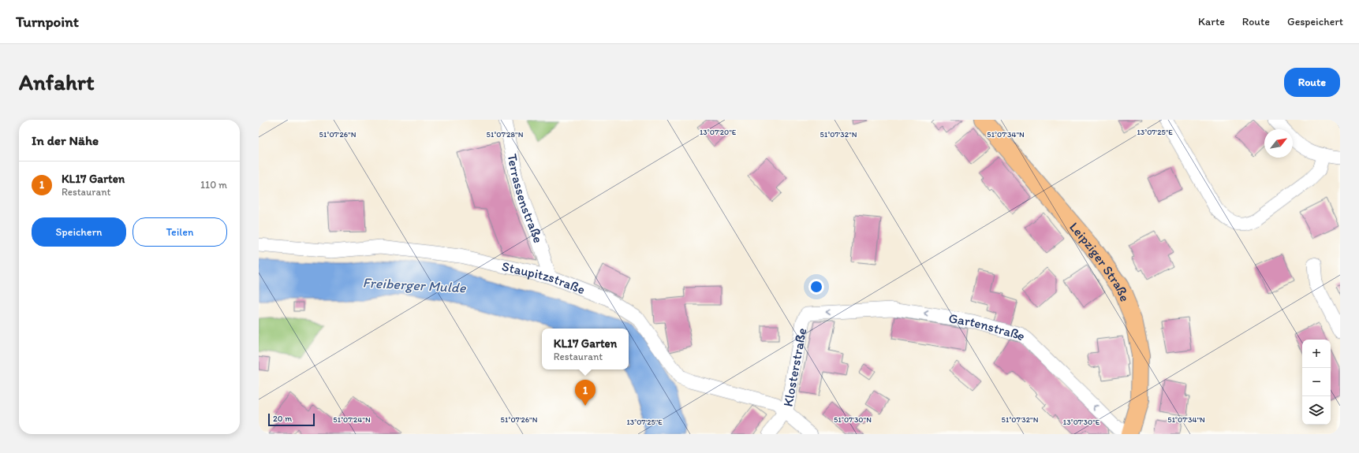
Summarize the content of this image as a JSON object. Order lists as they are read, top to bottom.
{
  "streets": {
    "main road": ["Leipziger Straße"],
    "street": [
      "Terrassenstraße",
      "Staupitzstraße",
      "Gartenstraße",
      "Klosterstraße"
    ]
  },
  "crossings": [
    ["Terrassenstraße", "Staupitzstraße"],
    ["Leipziger Straße", "Gartenstraße"],
    ["Staupitzstraße", "Klosterstraße"],
    ["Gartenstraße", "Klosterstraße"]
  ],
  "one_way": ["Gartenstraße"],
  "water": ["Freiberger Mulde"],
  "scale_bar": "20 m",
  "north": "top right",
  "page": {
    "header": "Turnpoint",
    "nav": ["Karte", "Route", "Gespeichert"],
    "buttons": [
      "Route",
      ["Speichern", "Teilen"]
    ],
    "title": "Anfahrt",
    "heading": "In der Nähe",
    "list": [
      {
        "mark": "1",
        "name": "KL17 Garten",
        "note": "Restaurant",
        "value": "110 m"
      }
    ],
    "popup": ["KL17 Garten", "Restaurant"],
    "map_buttons": ["+", "−"],
    "pins": "1",
    "scale": "20 m"
  },
  "coordinates": [
    "13°07'20\"E",
    "13°07'25\"E",
    "51°07'26\"N",
    "51°07'28\"N",
    "51°07'32\"N",
    "51°07'34\"N",
    "51°07'24\"N",
    "51°07'30\"N",
    "13°07'30\"E"
  ]
}
